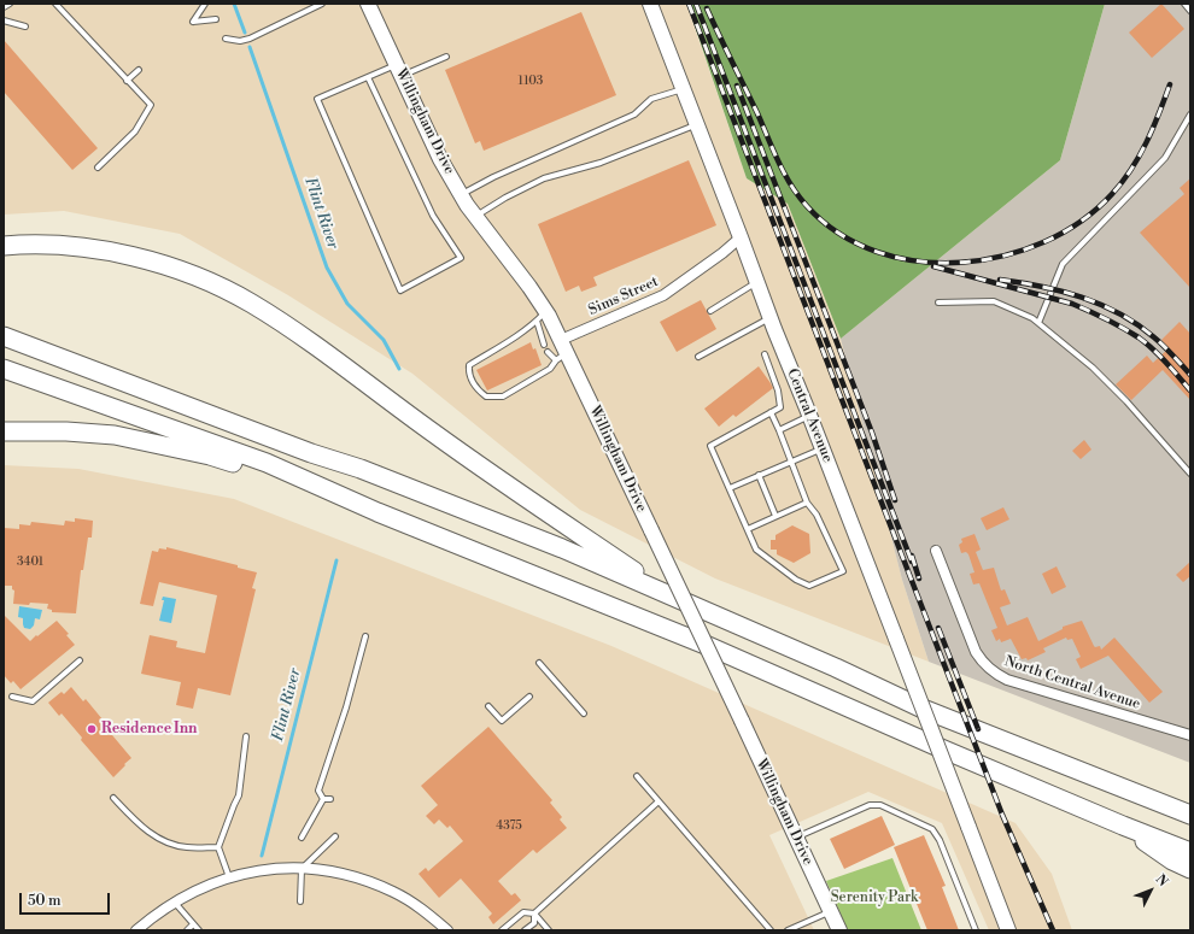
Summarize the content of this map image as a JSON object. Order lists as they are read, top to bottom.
{
  "streets": {
    "street": [
      "Willingham Drive",
      "Sims Street",
      "Central Avenue",
      "North Central Avenue"
    ]
  },
  "crossings": [
    ["Willingham Drive", "Sims Street"],
    ["Sims Street", "Central Avenue"]
  ],
  "water": ["Flint River"],
  "parks": ["Serenity Park"],
  "places": ["Residence Inn"],
  "house_numbers": ["1103", "3401", "4375"],
  "scale_bar": "50 m",
  "north": "top right"
}
